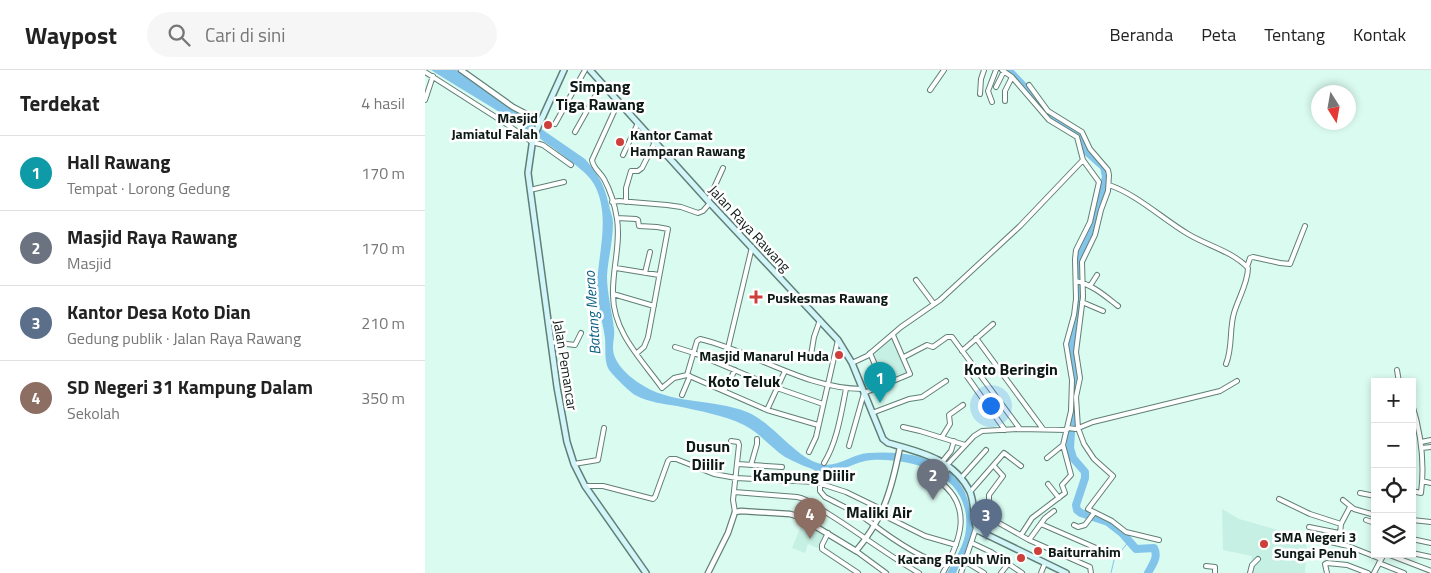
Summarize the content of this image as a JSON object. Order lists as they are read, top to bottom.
{
  "streets": {
    "main road": ["Jalan Raya Rawang", "Jalan Pemancar"]
  },
  "districts": [
    "Simpang Tiga Rawang",
    "Koto Beringin",
    "Koto Teluk",
    "Dusun Diilir",
    "Kampung Diilir",
    "Maliki Air"
  ],
  "water": ["Batang Merao"],
  "places": {
    "other": [
      "Masjid Jamiatul Falah",
      "Kantor Camat Hamparan Rawang",
      "Masjid Manarul Huda",
      "SMA Negeri 3 Sungai Penuh",
      "Baiturrahim",
      "Kacang Rapuh Win"
    ],
    "health": ["Puskesmas Rawang"]
  },
  "north": "bottom",
  "page": {
    "header": "Waypost",
    "search": "Cari di sini",
    "nav": [
      "Beranda",
      "Peta",
      "Tentang",
      "Kontak"
    ],
    "heading": ["Terdekat", "4 hasil"],
    "list": [
      {
        "mark": "1",
        "name": "Hall Rawang",
        "note": "Tempat · Lorong Gedung",
        "value": "170 m"
      },
      {
        "mark": "2",
        "name": "Masjid Raya Rawang",
        "note": "Masjid",
        "value": "170 m"
      },
      {
        "mark": "3",
        "name": "Kantor Desa Koto Dian",
        "note": "Gedung publik · Jalan Raya Rawang",
        "value": "210 m"
      },
      {
        "mark": "4",
        "name": "SD Negeri 31 Kampung Dalam",
        "note": "Sekolah",
        "value": "350 m"
      }
    ],
    "pins": [
      "1",
      "2",
      "4",
      "3"
    ],
    "map_buttons": ["+", "−"]
  }
}
